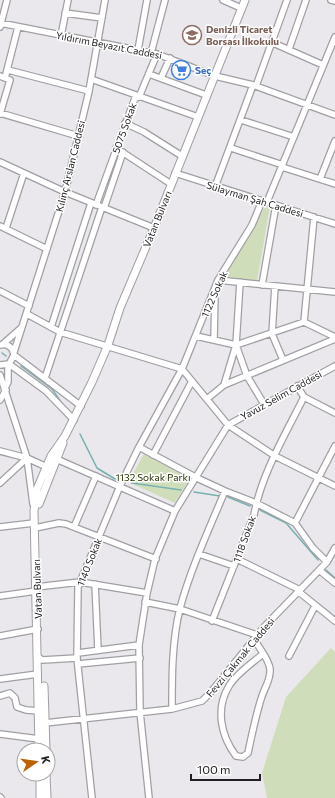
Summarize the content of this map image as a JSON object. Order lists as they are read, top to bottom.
{
  "streets": {
    "main road": ["Vatan Bulvarı"],
    "street": [
      "Yıldırım Beyazıt Caddesi",
      "5075 Sokak",
      "Kılınç Arslan Caddesi",
      "Sülayman Şah Caddesi",
      "1122 Sokak",
      "Yavuz Selim Caddesi",
      "1118 Sokak",
      "1140 Sokak",
      "Fevzi Çakmak Caddesi"
    ]
  },
  "crossings": [
    ["Yıldırım Beyazıt Caddesi", "5075 Sokak"],
    ["Yıldırım Beyazıt Caddesi", "Kılınç Arslan Caddesi"],
    ["Yıldırım Beyazıt Caddesi", "Vatan Bulvarı"],
    ["Yıldırım Beyazıt Caddesi", "1122 Sokak"],
    ["Sülayman Şah Caddesi", "Vatan Bulvarı"],
    ["Sülayman Şah Caddesi", "1122 Sokak"],
    ["Vatan Bulvarı", "Fevzi Çakmak Caddesi"],
    ["1122 Sokak", "1140 Sokak"],
    ["1140 Sokak", "Fevzi Çakmak Caddesi"]
  ],
  "parks": ["1132 Sokak Parkı"],
  "places": {
    "school or university": ["Denizli Ticaret Borsası İlkokulu"],
    "supermarket": ["Seç"]
  },
  "scale_bar": "100 m",
  "north": "right"
}
